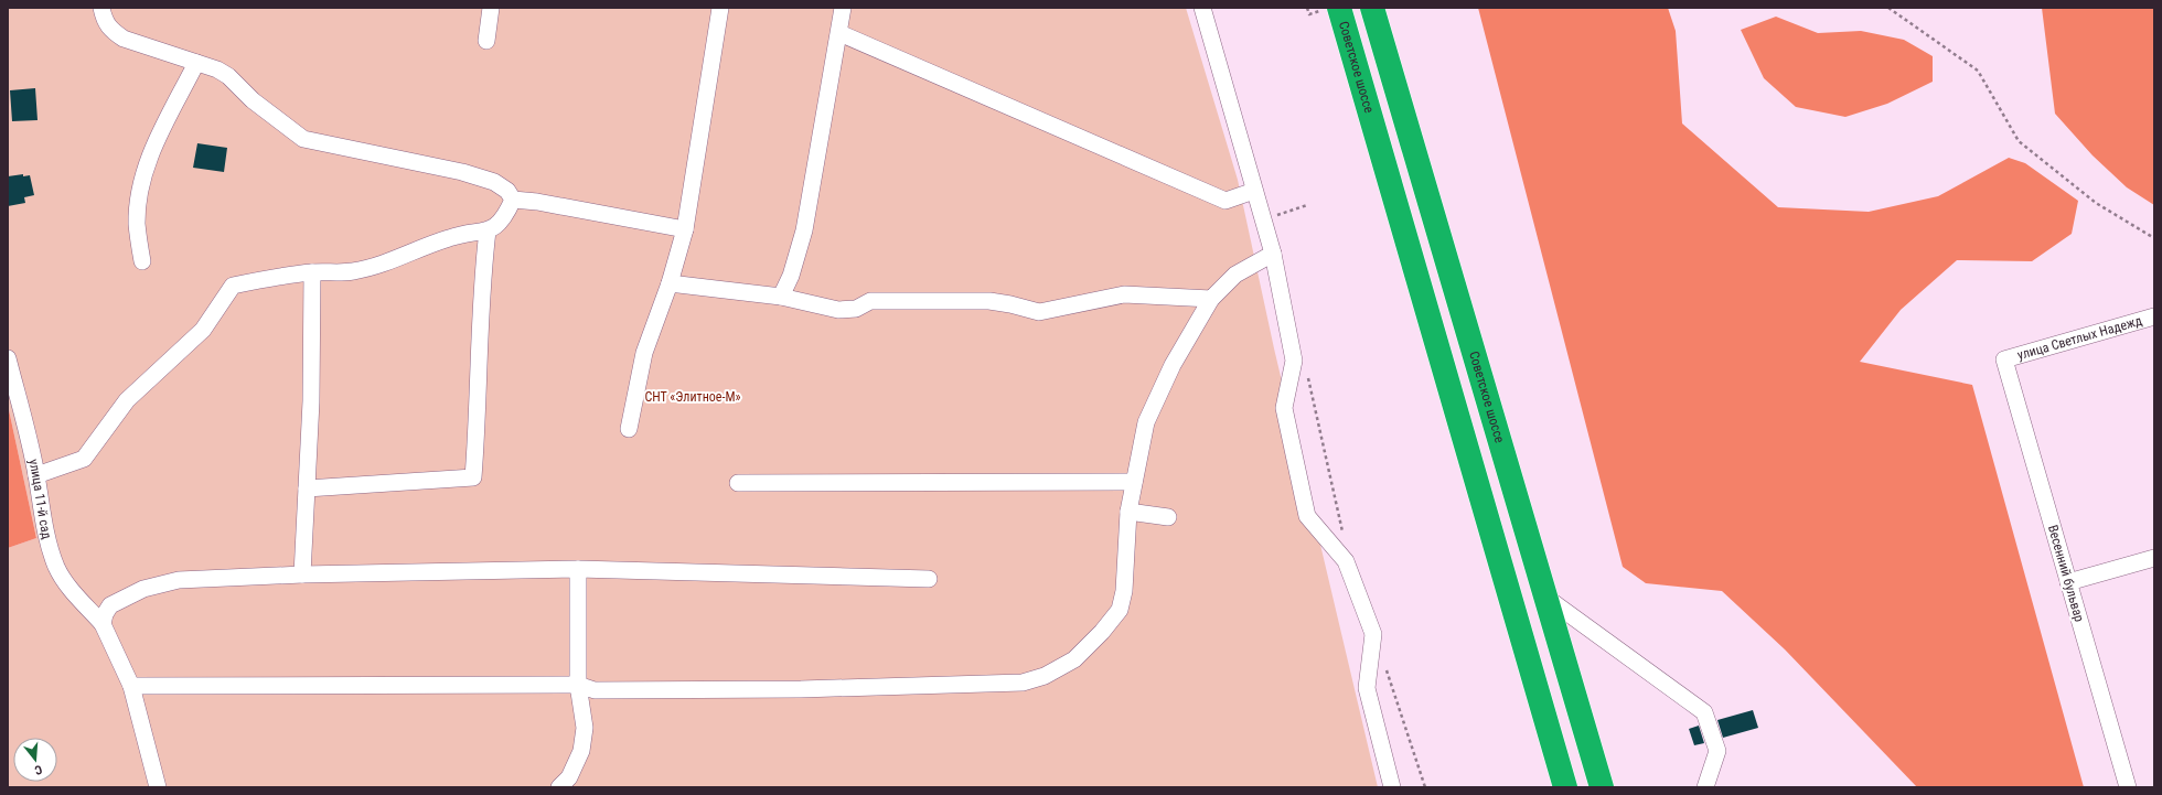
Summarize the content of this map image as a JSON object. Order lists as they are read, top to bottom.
{
  "streets": {
    "highway": ["Советское шоссе"],
    "street": ["улица Светлых Надежд", "улица 11-й сад", "Весенний бульвар"]
  },
  "crossings": [
    ["улица Светлых Надежд", "Весенний бульвар"]
  ],
  "parks": ["СНТ «Элитное-М»"],
  "north": "bottom"
}
